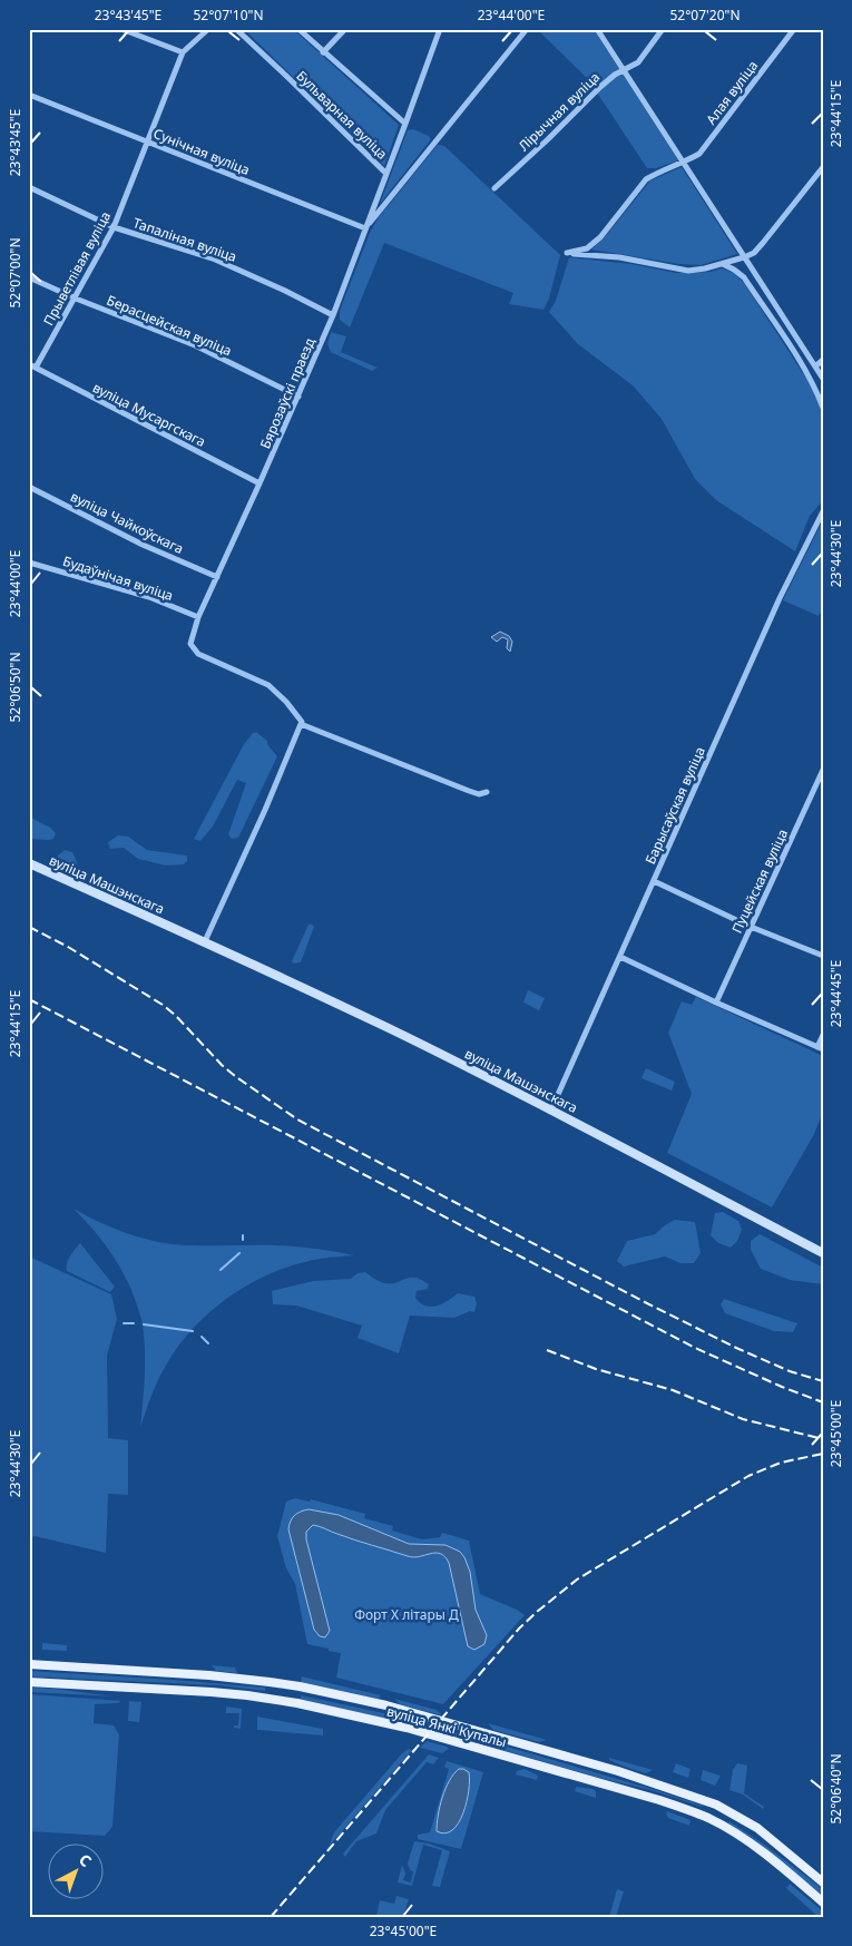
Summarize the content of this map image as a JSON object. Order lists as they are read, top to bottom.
{
  "streets": {
    "main road": ["вуліца Машэнскага", "вуліца Янкі Купалы"],
    "street": [
      "Алая вуліца",
      "Лірычная вуліца",
      "Бульварная вуліца",
      "Сунічная вуліца",
      "Тапаліная вуліца",
      "Прыветлівая вуліца",
      "Берасцейская вуліца",
      "Бярозаўскі праезд",
      "вуліца Мусаргскага",
      "вуліца Чайкоўскага",
      "Будаўнічая вуліца",
      "Барысаўская вуліца",
      "Пуцейская вуліца"
    ]
  },
  "crossings": [
    ["Бульварная вуліца", "Бярозаўскі праезд"],
    ["Сунічная вуліца", "Прыветлівая вуліца"],
    ["Сунічная вуліца", "Бярозаўскі праезд"],
    ["Тапаліная вуліца", "Прыветлівая вуліца"],
    ["Тапаліная вуліца", "Бярозаўскі праезд"],
    ["Прыветлівая вуліца", "Берасцейская вуліца"],
    ["Прыветлівая вуліца", "вуліца Мусаргскага"],
    ["Берасцейская вуліца", "Бярозаўскі праезд"],
    ["Бярозаўскі праезд", "вуліца Мусаргскага"],
    ["Бярозаўскі праезд", "вуліца Чайкоўскага"],
    ["Бярозаўскі праезд", "Будаўнічая вуліца"],
    ["Барысаўская вуліца", "вуліца Машэнскага"]
  ],
  "parks": ["Форт X літары Д"],
  "north": "top right",
  "coordinates": [
    "23°43'45\"E",
    "52°07'10\"N",
    "23°44'00\"E",
    "52°07'20\"N",
    "23°44'15\"E",
    "52°07'00\"N",
    "23°44'30\"E",
    "52°06'50\"N",
    "23°44'45\"E",
    "23°45'00\"E",
    "52°06'40\"N"
  ]
}
